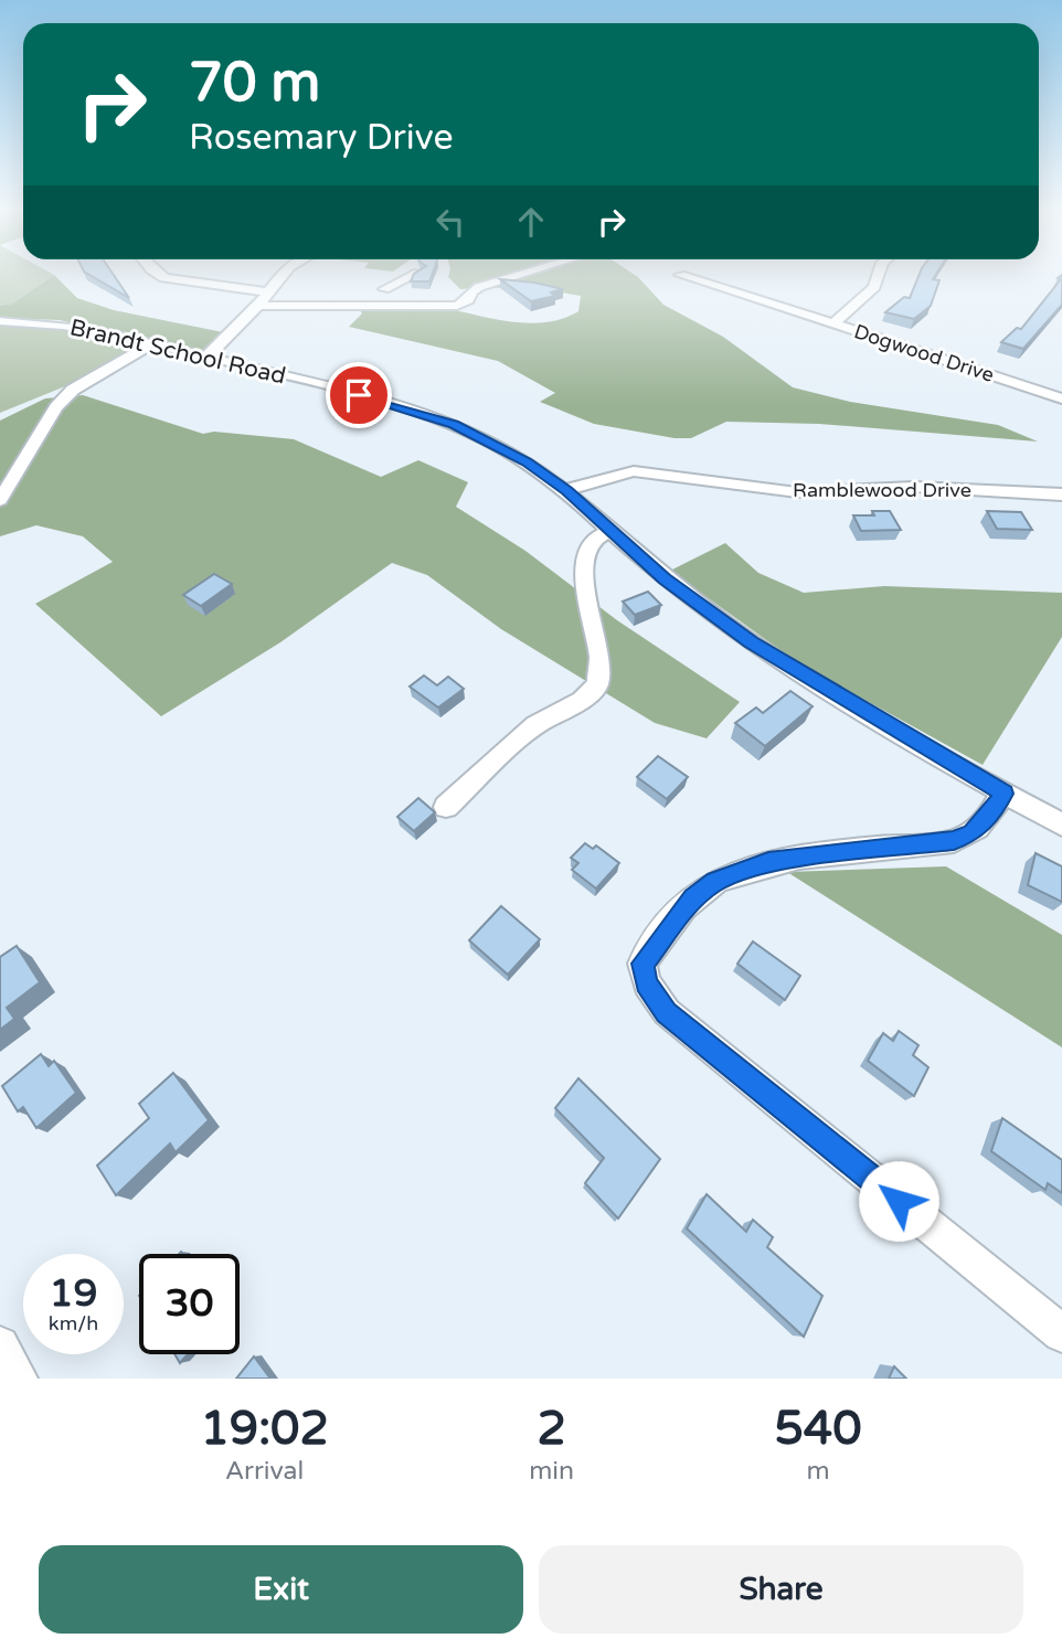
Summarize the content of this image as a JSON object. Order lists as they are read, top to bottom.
{
  "streets": {
    "street": ["Brandt School Road", "Dogwood Drive", "Ramblewood Drive"]
  },
  "crossings": [
    ["Brandt School Road", "Ramblewood Drive"]
  ],
  "page": {
    "turn": ["70 m", "Rosemary Drive"],
    "speed": "19 km/h",
    "limit": "30",
    "eta": [
      "19:02",
      "Arrival",
      "2",
      "min",
      "540",
      "m"
    ],
    "buttons": ["Exit", "Share"]
  }
}
